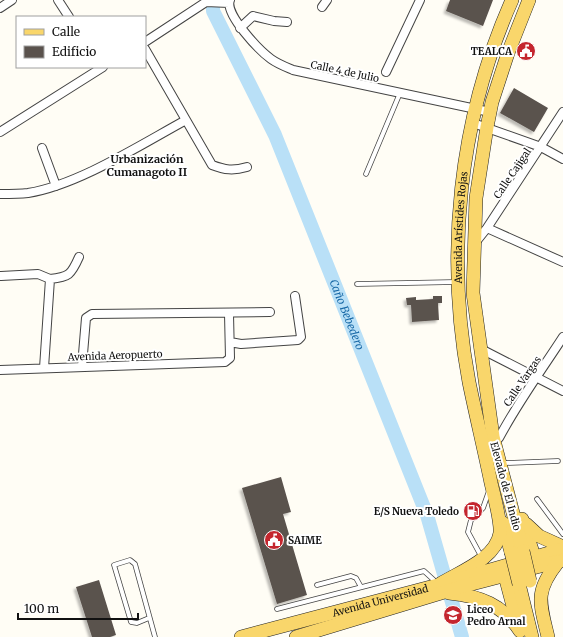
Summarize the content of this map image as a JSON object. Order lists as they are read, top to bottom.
{
  "streets": {
    "main road": ["Avenida Arístides Rojas", "Elevado de El Indio", "Avenida Universidad"],
    "street": [
      "Calle 4 de Julio",
      "Calle Cajigal",
      "Avenida Aeropuerto",
      "Calle Vargas"
    ]
  },
  "crossings": [
    ["Calle 4 de Julio", "Avenida Arístides Rojas"],
    ["Calle Cajigal", "Avenida Arístides Rojas"],
    ["Avenida Arístides Rojas", "Elevado de El Indio"],
    ["Calle Vargas", "Elevado de El Indio"],
    ["Elevado de El Indio", "Avenida Universidad"]
  ],
  "districts": ["Urbanización Cumanagoto II"],
  "water": ["Caño Bebedero"],
  "places": {
    "public building": ["TEALCA", "SAIME"],
    "fuel station": ["E/S Nueva Toledo"],
    "school or university": ["Liceo Pedro Arnal"]
  },
  "legend": ["Calle", "Edificio"],
  "scale_bar": "100 m"
}
